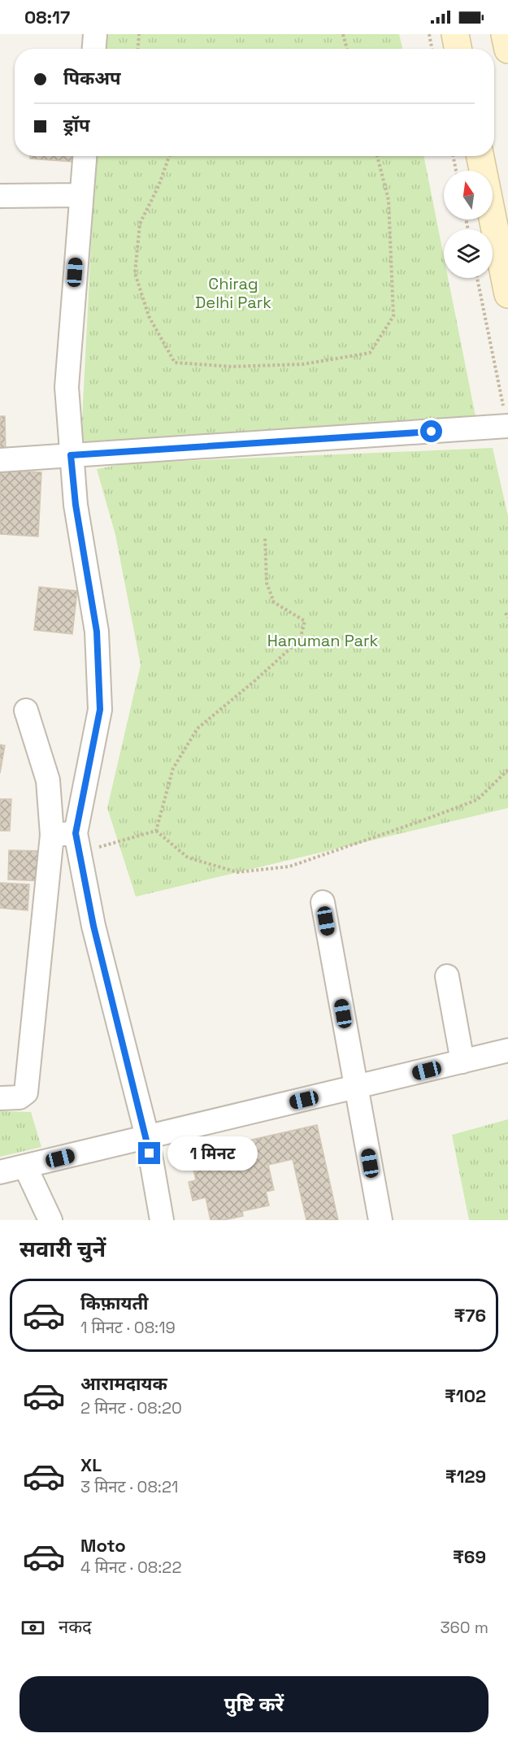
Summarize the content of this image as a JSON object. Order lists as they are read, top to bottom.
{
  "parks": ["Chirag Delhi Park", "Hanuman Park"],
  "north": "top",
  "page": {
    "status": "08:17",
    "banner": ["पिकअप", "ड्रॉप"],
    "bubble": "1 मिनट",
    "heading": "सवारी चुनें",
    "list": [
      {
        "name": "किफ़ायती",
        "note": "1 मिनट · 08:19",
        "value": "₹76"
      },
      {
        "name": "आरामदायक",
        "note": "2 मिनट · 08:20",
        "value": "₹102"
      },
      {
        "name": "XL",
        "note": "3 मिनट · 08:21",
        "value": "₹129"
      },
      {
        "name": "Moto",
        "note": "4 मिनट · 08:22",
        "value": "₹69"
      }
    ],
    "pay": ["नकद", "360 m"],
    "buttons": "पुष्टि करें"
  }
}
